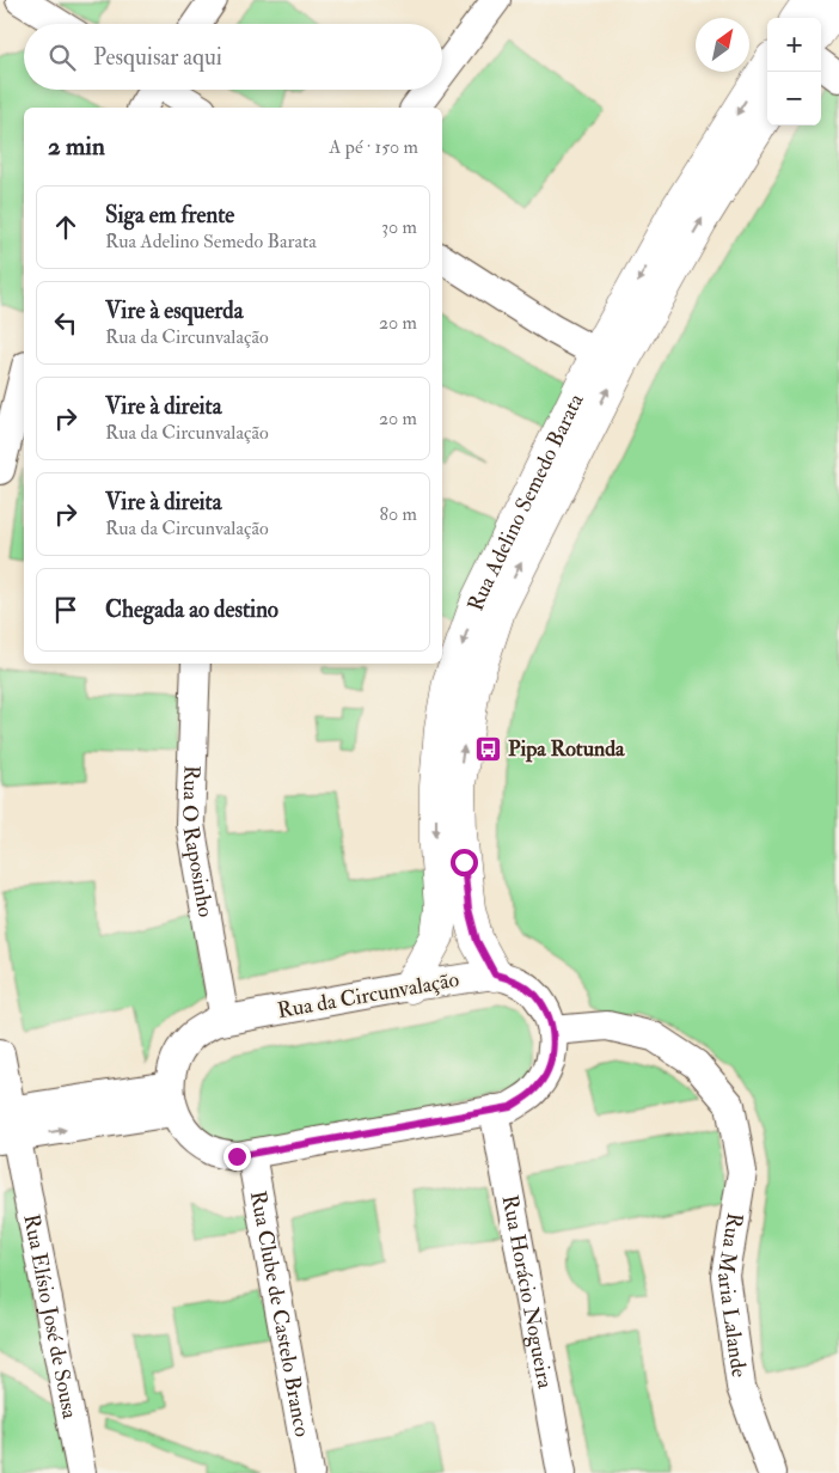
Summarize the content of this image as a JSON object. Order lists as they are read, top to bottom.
{
  "streets": {
    "main road": ["Rua Adelino Semedo Barata"],
    "street": [
      "Rua O Raposinho",
      "Rua da Circunvalação",
      "Rua Horácio Nogueira",
      "Rua Maria Lalande",
      "Rua Clube de Castelo Branco",
      "Rua Elísio José de Sousa"
    ]
  },
  "crossings": [
    ["Rua Adelino Semedo Barata", "Rua da Circunvalação"],
    ["Rua O Raposinho", "Rua da Circunvalação"],
    ["Rua da Circunvalação", "Rua Horácio Nogueira"],
    ["Rua da Circunvalação", "Rua Maria Lalande"],
    ["Rua da Circunvalação", "Rua Clube de Castelo Branco"]
  ],
  "places": {
    "bus stop": ["Pipa Rotunda"]
  },
  "north": "top right",
  "page": {
    "map_buttons": ["+", "−"],
    "search": "Pesquisar aqui",
    "heading": ["2 min", "A pé · 150 m"],
    "list": [
      ["Siga em frente", "Rua Adelino Semedo Barata", "30 m"],
      ["Vire à esquerda", "Rua da Circunvalação", "20 m"],
      ["Vire à direita", "Rua da Circunvalação", "20 m"],
      ["Vire à direita", "Rua da Circunvalação", "80 m"],
      "Chegada ao destino"
    ]
  }
}
